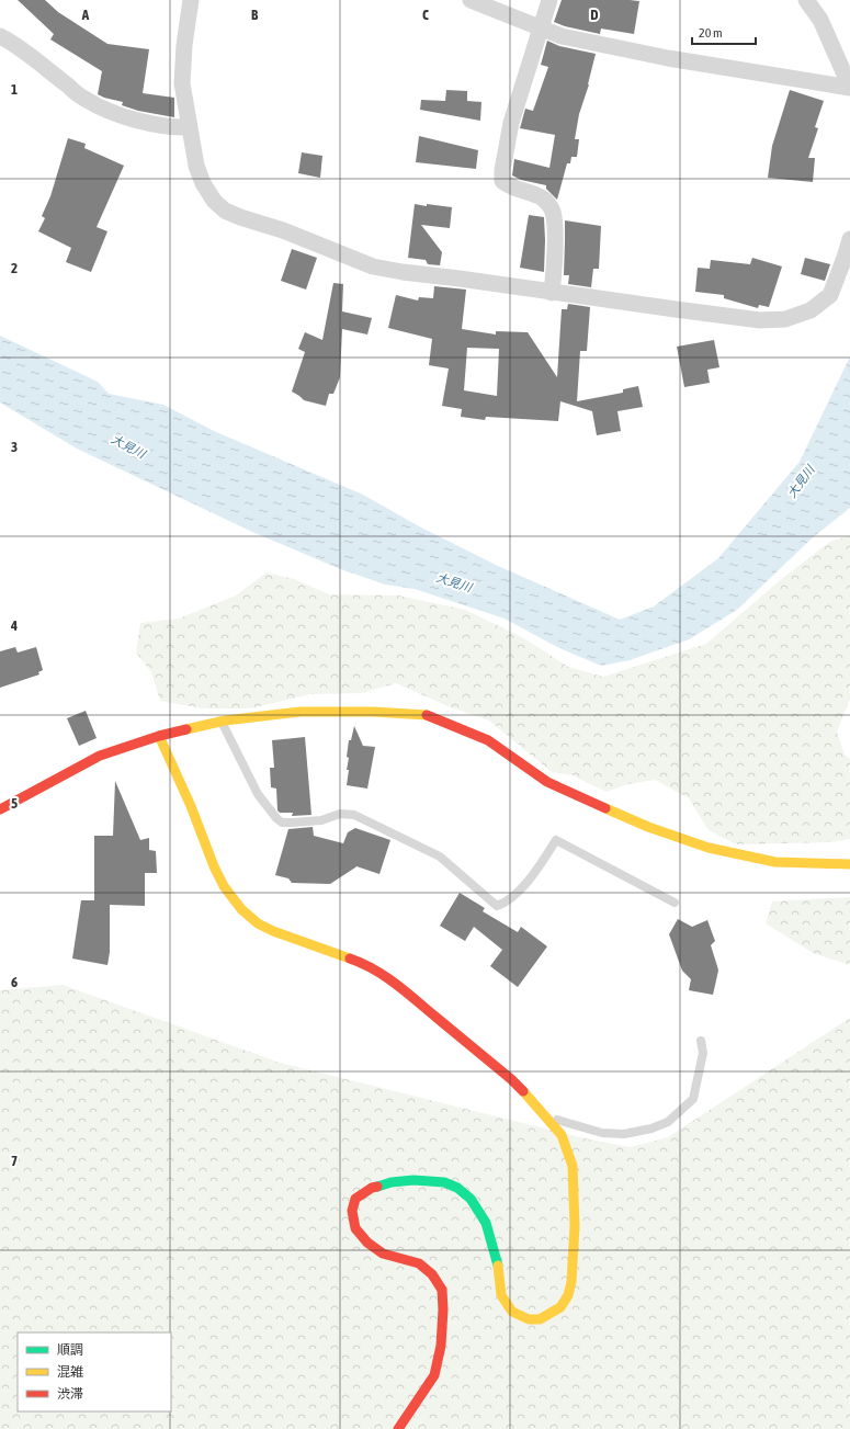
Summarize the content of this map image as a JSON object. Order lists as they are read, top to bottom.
{
  "water": ["大見川"],
  "legend": ["順調", "混雑", "渋滞"],
  "scale_bar": "20 m",
  "grid": {
    "columns": [
      "A",
      "B",
      "C",
      "D"
    ],
    "rows": [
      "1",
      "2",
      "3",
      "4",
      "5",
      "6",
      "7"
    ]
  }
}
